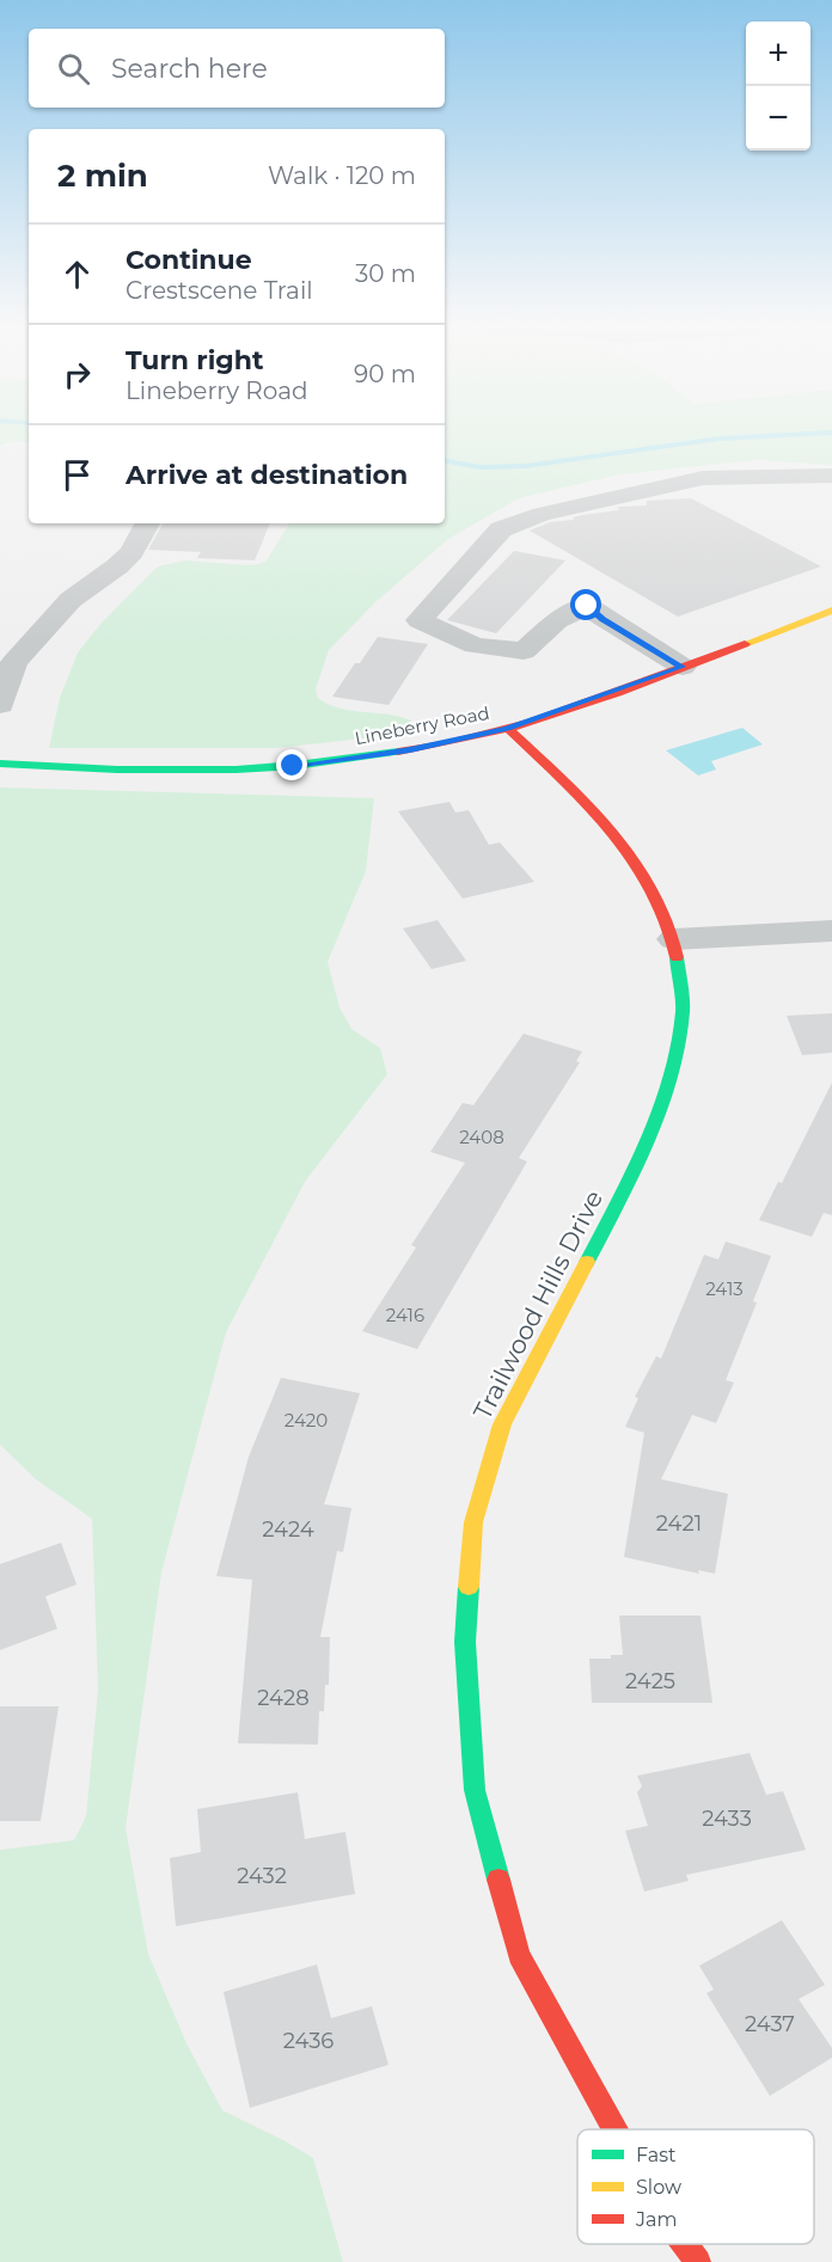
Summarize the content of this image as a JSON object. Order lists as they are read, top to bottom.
{
  "streets": {
    "street": ["Lineberry Road", "Trailwood Hills Drive"]
  },
  "crossings": [
    ["Lineberry Road", "Trailwood Hills Drive"]
  ],
  "house_numbers": [
    "2408",
    "2413",
    "2416",
    "2420",
    "2421",
    "2424",
    "2425",
    "2428",
    "2433",
    "2432",
    "2437",
    "2436"
  ],
  "legend": ["Fast", "Slow", "Jam"],
  "page": {
    "map_buttons": ["+", "−"],
    "search": "Search here",
    "heading": ["2 min", "Walk · 120 m"],
    "list": [
      ["Continue", "Crestscene Trail", "30 m"],
      ["Turn right", "Lineberry Road", "90 m"],
      "Arrive at destination"
    ]
  }
}
